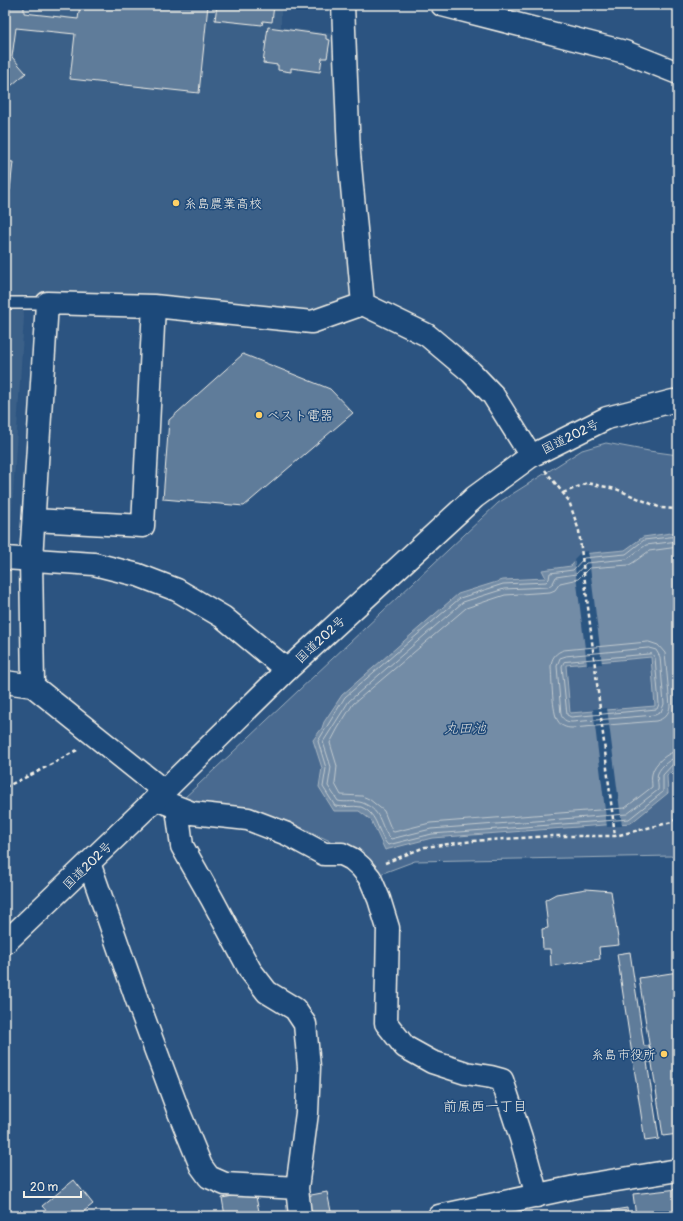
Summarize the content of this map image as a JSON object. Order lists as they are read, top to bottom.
{
  "streets": {
    "main road": ["国道202号"]
  },
  "districts": ["前原西一丁目"],
  "water": ["丸田池"],
  "places": ["糸島農業高校", "ベスト電器", "糸島市役所"],
  "scale_bar": "20 m"
}
